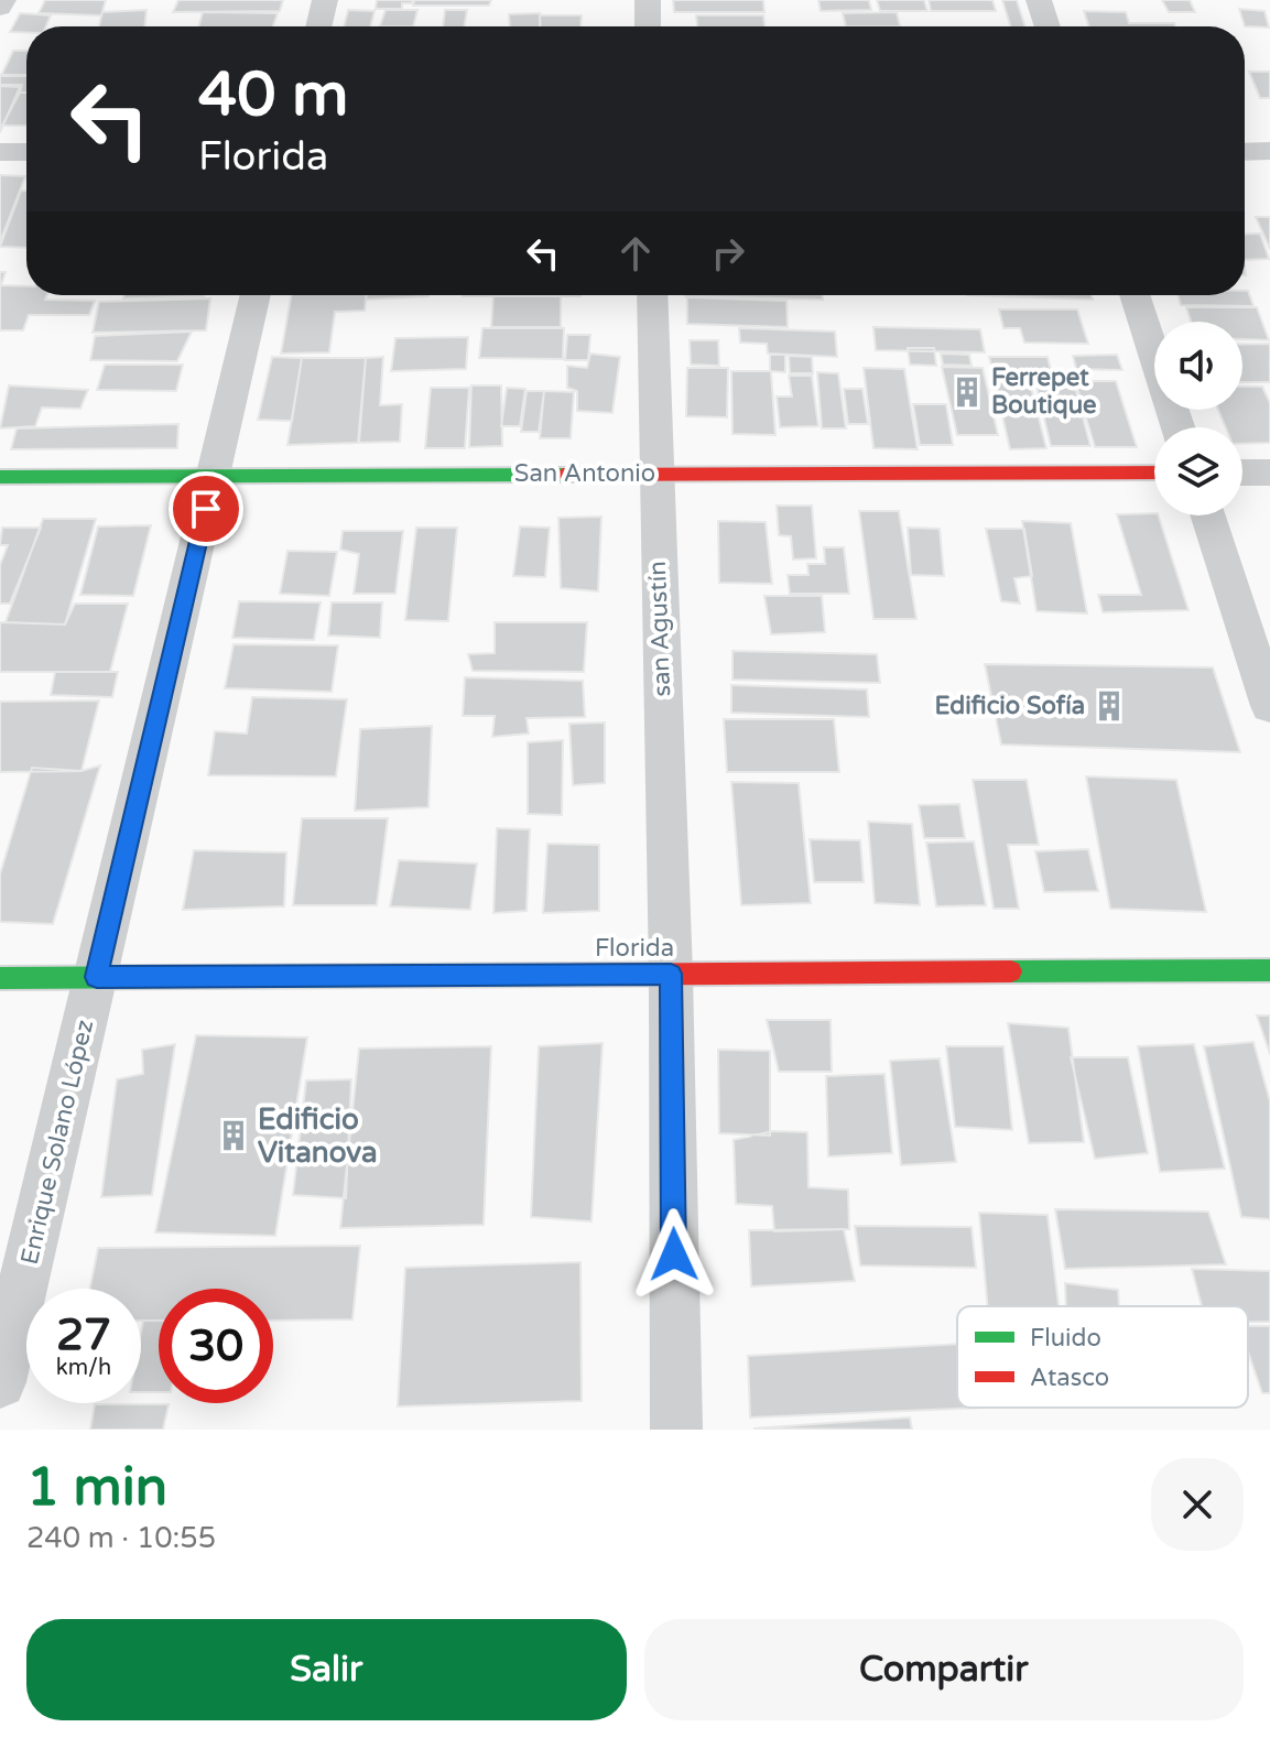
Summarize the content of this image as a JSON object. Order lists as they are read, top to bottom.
{
  "streets": {
    "street": [
      "San Antonio",
      "san Agustín",
      "Florida",
      "Enrique Solano López"
    ]
  },
  "crossings": [
    ["San Antonio", "san Agustín"],
    ["San Antonio", "Enrique Solano López"],
    ["san Agustín", "Florida"],
    ["Florida", "Enrique Solano López"]
  ],
  "places": {
    "building": ["Ferrepet Boutique", "Edificio Sofía", "Edificio Vitanova"]
  },
  "legend": ["Fluido", "Atasco"],
  "page": {
    "turn": ["40 m", "Florida"],
    "speed": "27 km/h",
    "limit": "30",
    "heading": ["1 min", "240 m · 10:55"],
    "buttons": ["Salir", "Compartir"]
  }
}
